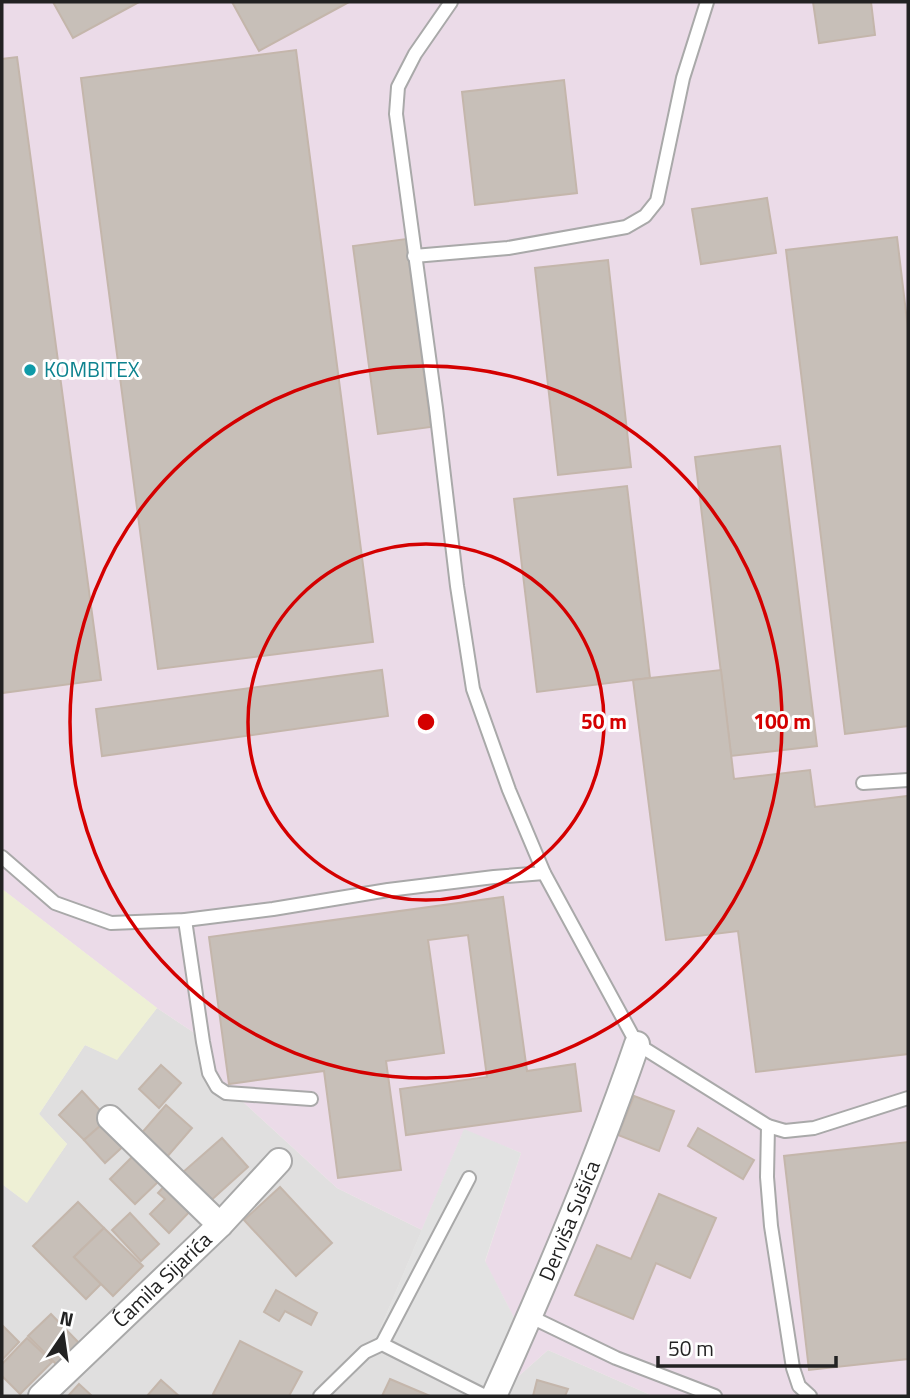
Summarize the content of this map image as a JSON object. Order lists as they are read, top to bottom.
{
  "streets": {
    "street": ["Derviša Sušića", "Ćamila Sijarića"]
  },
  "places": ["KOMBITEX"],
  "scale_bar": "50 m",
  "north": "top",
  "rings": ["50 m", "100 m"]
}
